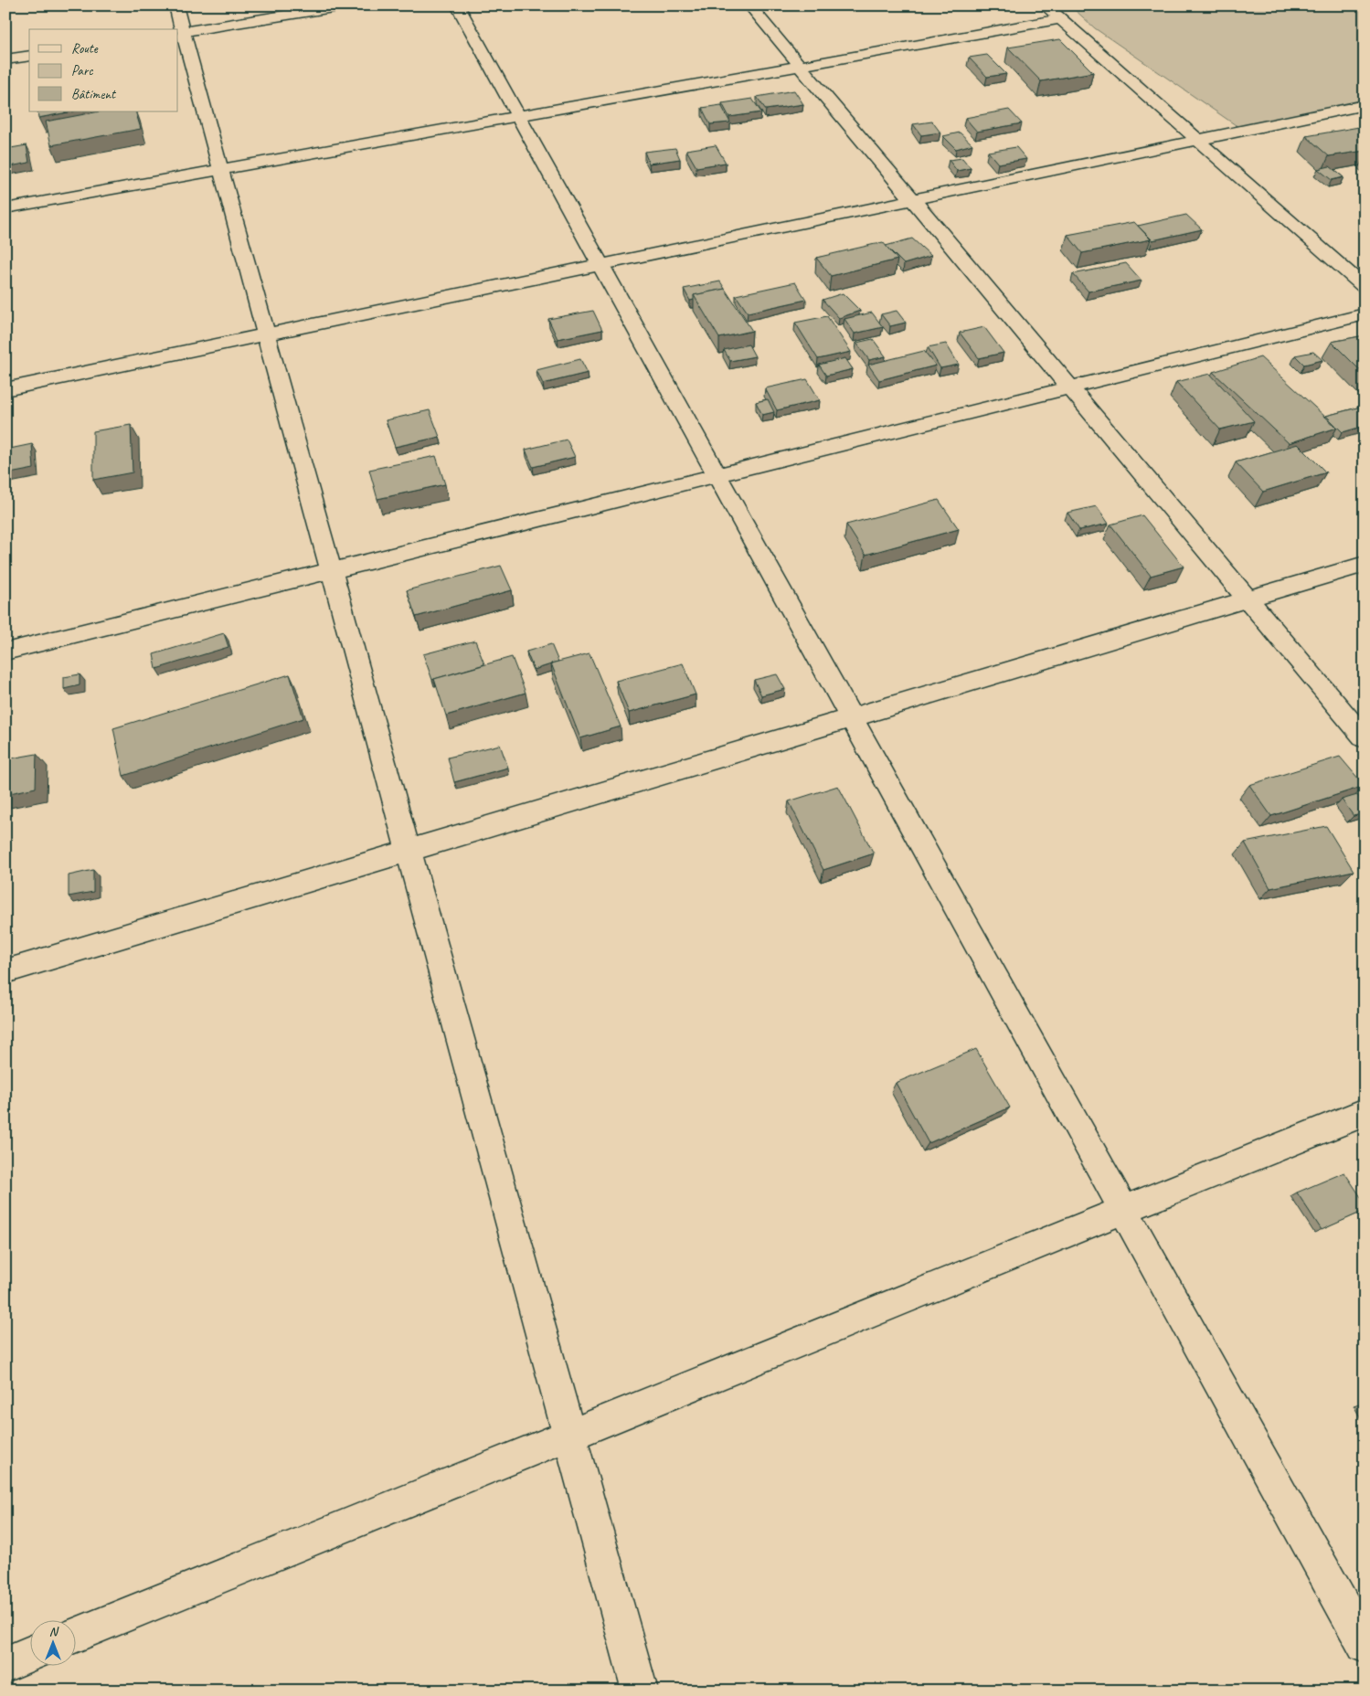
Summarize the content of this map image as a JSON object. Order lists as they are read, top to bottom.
{
  "legend": ["Route", "Parc", "Bâtiment"],
  "north": "top"
}
